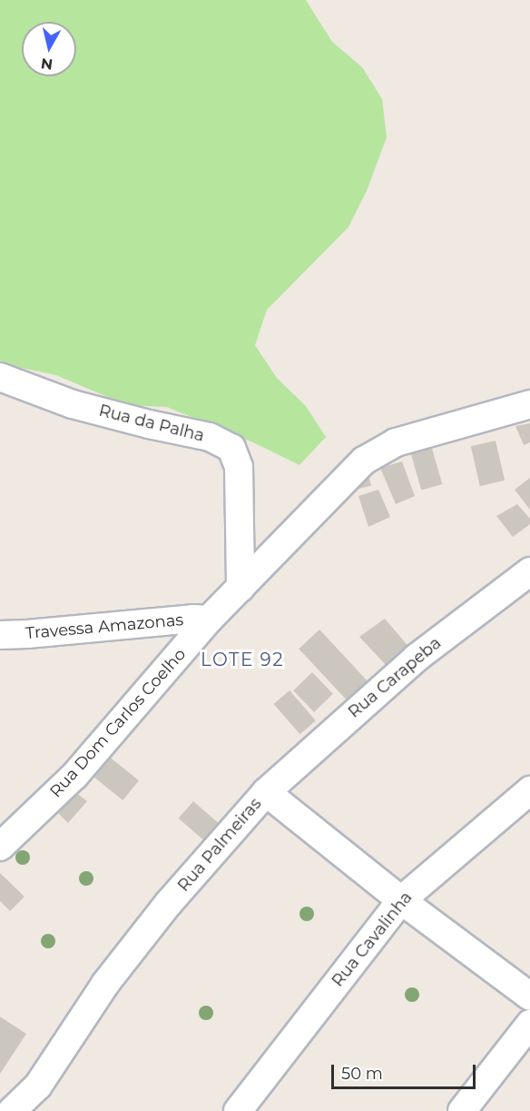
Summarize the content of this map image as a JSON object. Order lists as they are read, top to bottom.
{
  "streets": {
    "street": [
      "Rua da Palha",
      "Travessa Amazonas",
      "Rua Carapeba",
      "Rua Dom Carlos Coelho",
      "Rua Palmeiras",
      "Rua Cavalinha"
    ]
  },
  "crossings": [
    ["Rua da Palha", "Rua Dom Carlos Coelho"],
    ["Travessa Amazonas", "Rua Dom Carlos Coelho"],
    ["Rua Carapeba", "Rua Palmeiras"],
    ["Rua Palmeiras", "Rua Cavalinha"]
  ],
  "districts": ["LOTE 92"],
  "scale_bar": "50 m",
  "north": "bottom"
}
